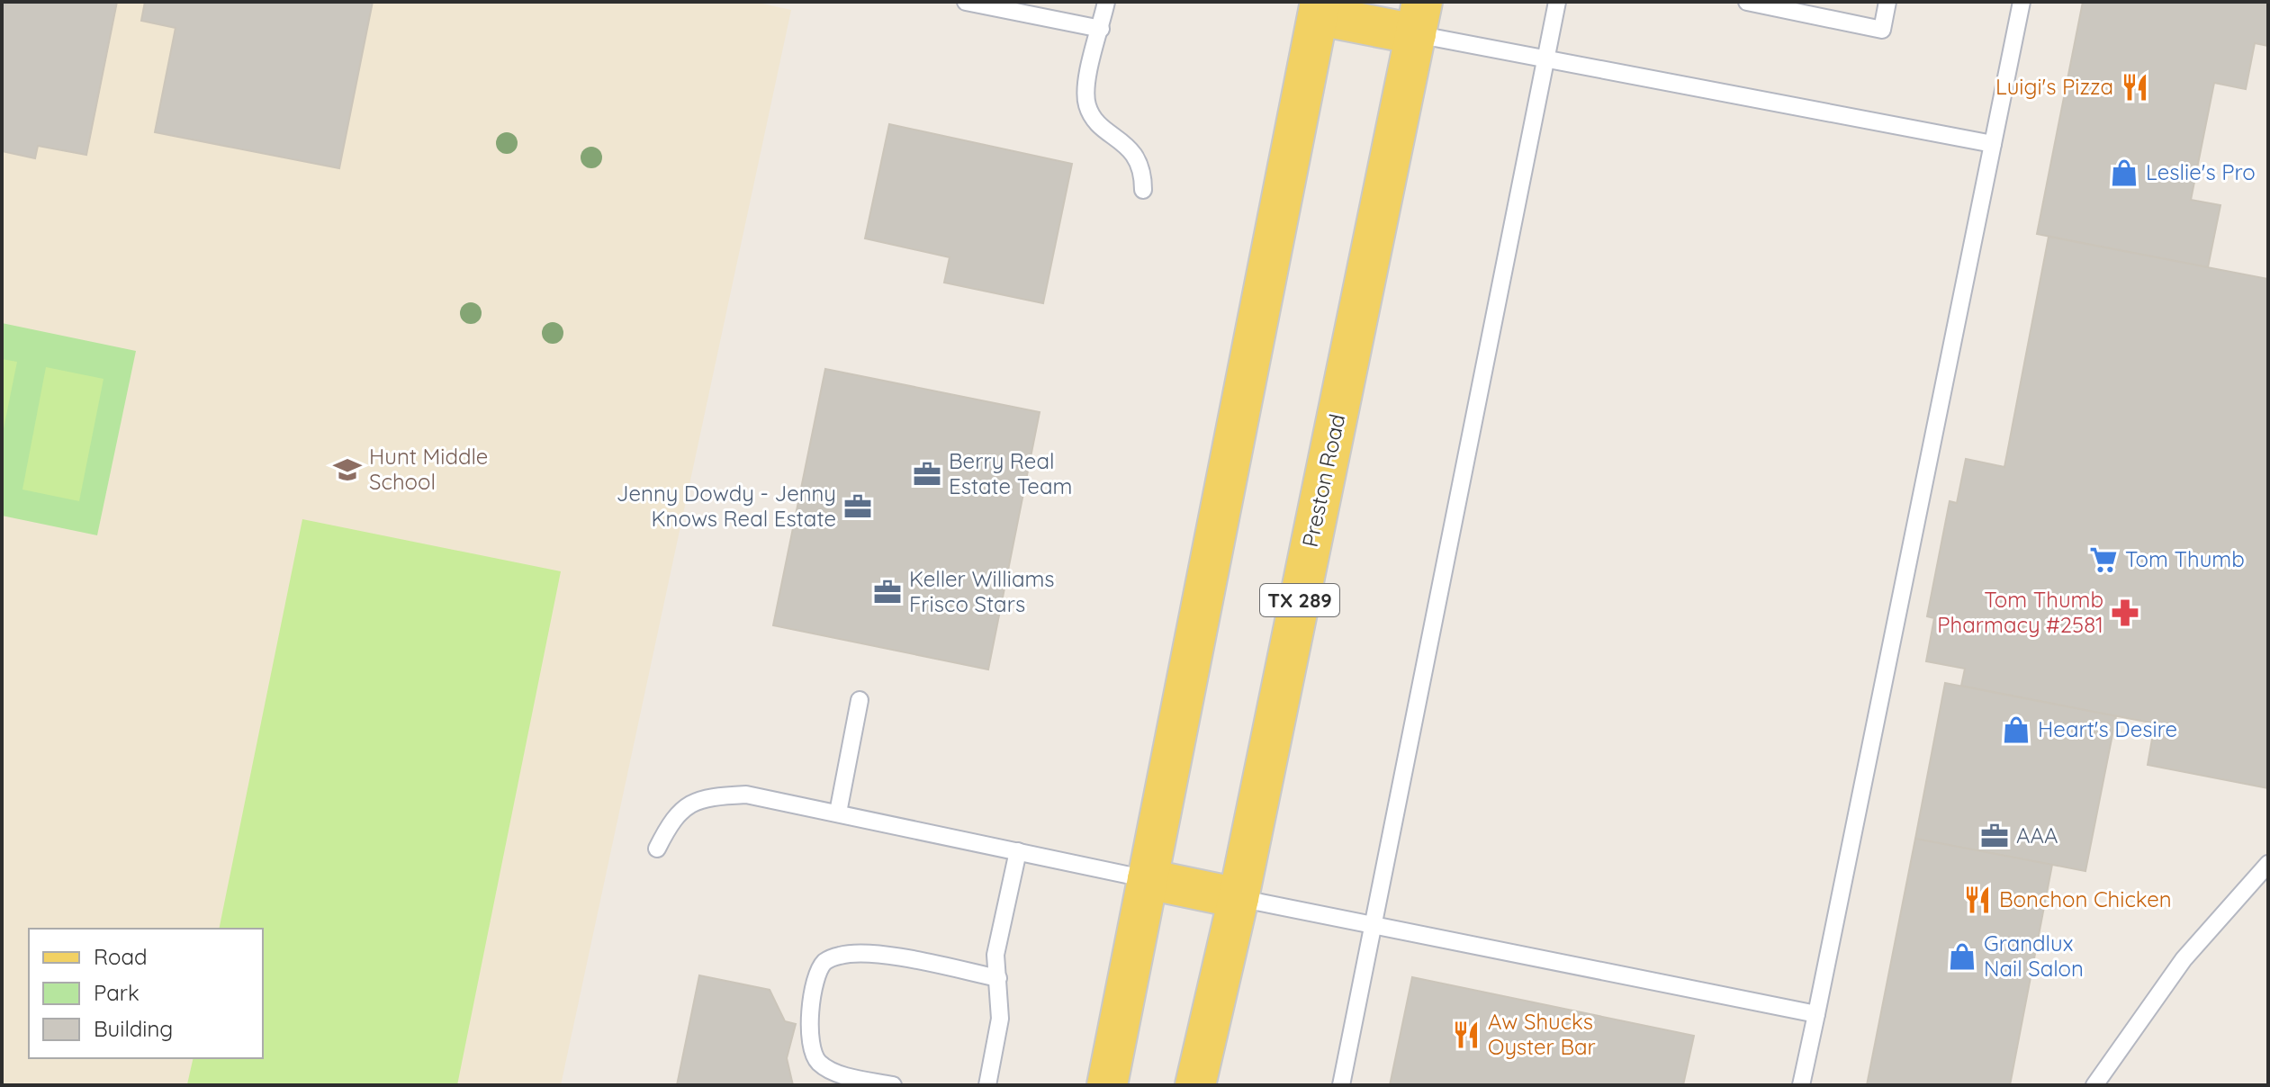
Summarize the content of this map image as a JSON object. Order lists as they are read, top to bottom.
{
  "streets": {
    "main road": ["Preston Road", "TX 289"]
  },
  "places": {
    "restaurant": ["Luigi's Pizza", "Bonchon Chicken", "Aw Shucks Oyster Bar"],
    "shop": ["Leslie's Pro", "Heart's Desire", "Grandlux Nail Salon"],
    "school or university": ["Hunt Middle School"],
    "office": [
      "Berry Real Estate Team",
      "Jenny Dowdy - Jenny Knows Real Estate",
      "Keller Williams Frisco Stars",
      "AAA"
    ],
    "supermarket": ["Tom Thumb"],
    "pharmacy": ["Tom Thumb Pharmacy #2581"]
  },
  "legend": ["Road", "Park", "Building"]
}
